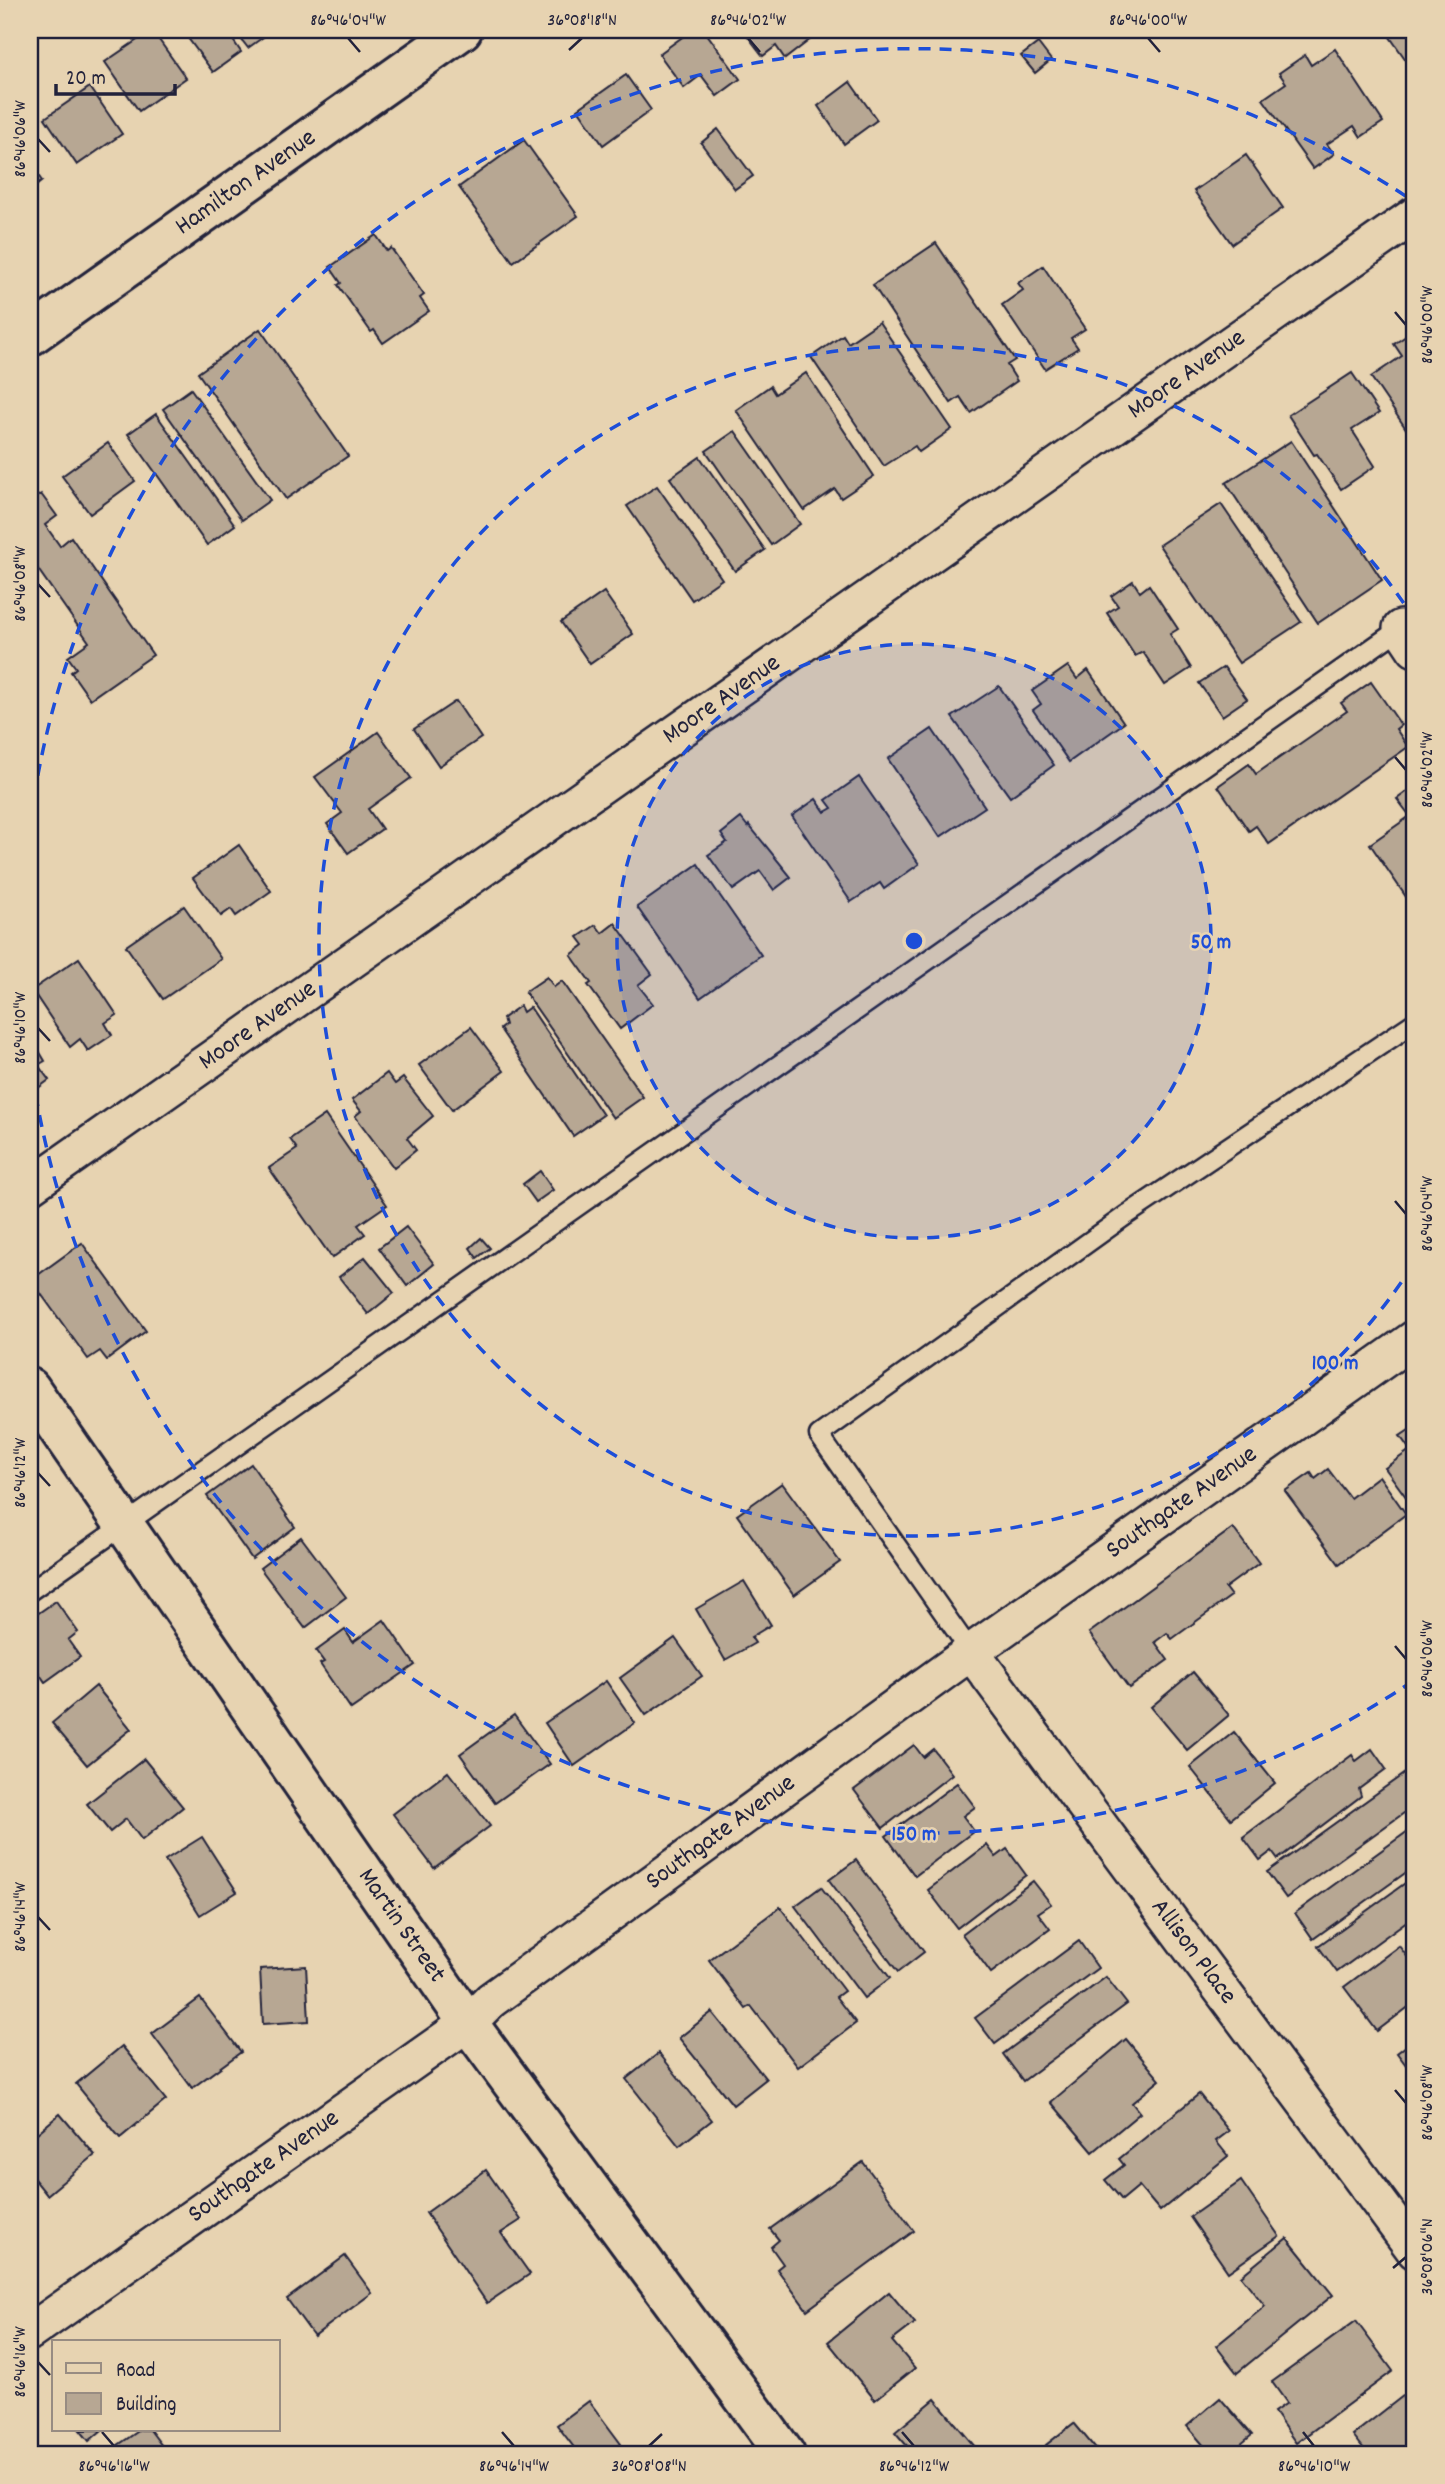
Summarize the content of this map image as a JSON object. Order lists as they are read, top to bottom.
{
  "streets": {
    "street": [
      "Hamilton Avenue",
      "Moore Avenue",
      "Southgate Avenue",
      "Martin Street",
      "Allison Place"
    ]
  },
  "crossings": [
    ["Southgate Avenue", "Martin Street"],
    ["Southgate Avenue", "Allison Place"]
  ],
  "legend": ["Road", "Building"],
  "scale_bar": "20 m",
  "coordinates": [
    "86°46'04\"W",
    "36°08'18\"N",
    "86°46'02\"W",
    "86°46'00\"W",
    "86°46'06\"W",
    "86°46'08\"W",
    "86°46'10\"W",
    "86°46'12\"W",
    "86°46'14\"W",
    "36°08'06\"N",
    "86°46'16\"W",
    "36°08'08\"N"
  ],
  "rings": ["50 m", "100 m", "150 m"]
}
